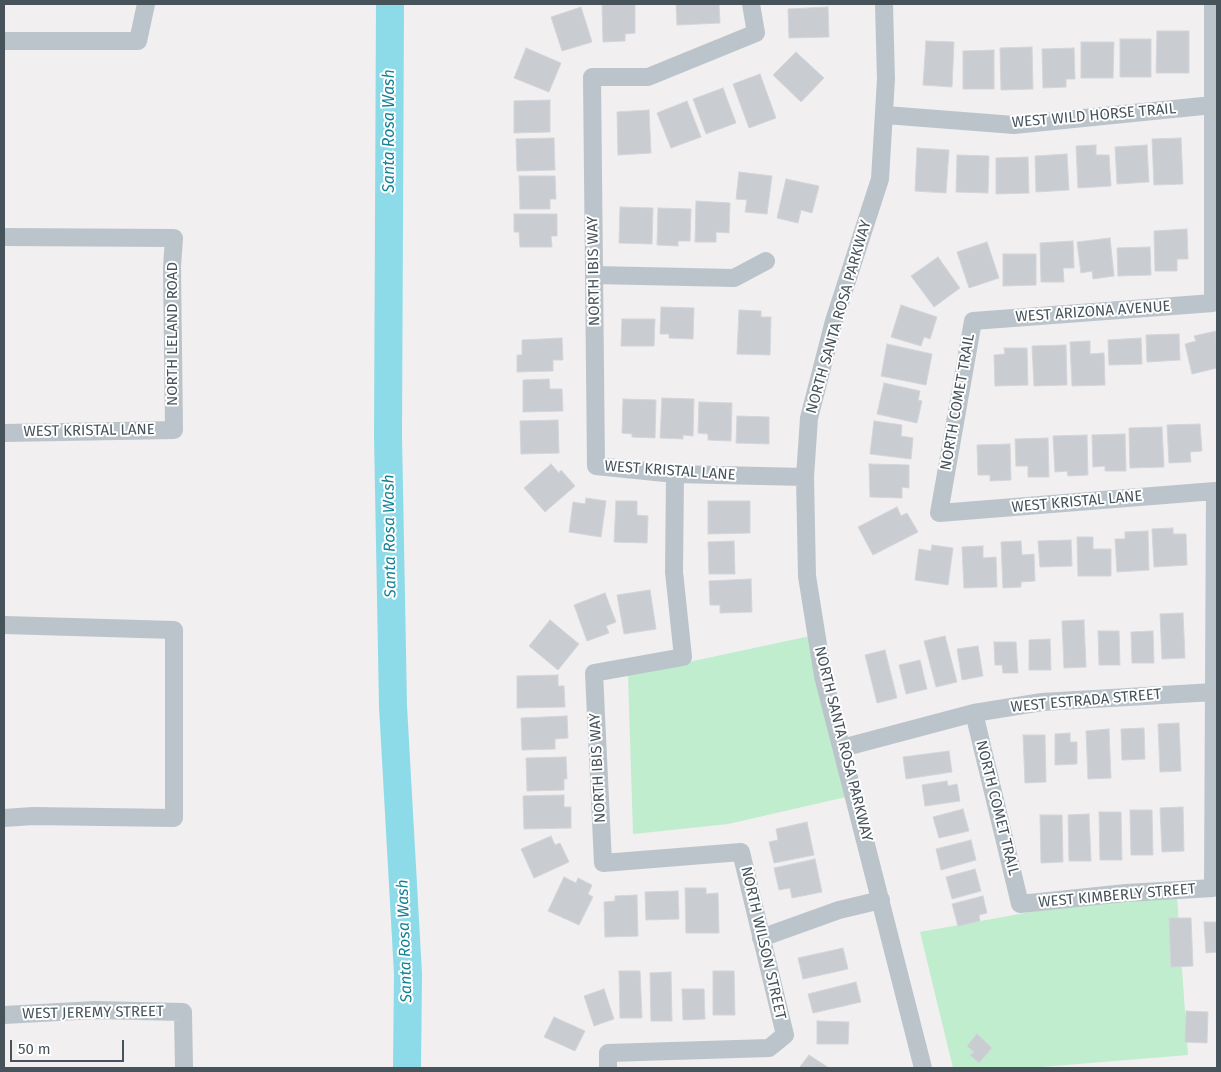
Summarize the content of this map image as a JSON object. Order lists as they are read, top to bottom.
{
  "streets": {
    "street": [
      "WEST WILD HORSE TRAIL",
      "NORTH IBIS WAY",
      "WEST ARIZONA AVENUE",
      "NORTH SANTA ROSA PARKWAY",
      "NORTH LELAND ROAD",
      "NORTH COMET TRAIL",
      "WEST KRISTAL LANE",
      "WEST ESTRADA STREET",
      "WEST KIMBERLY STREET",
      "NORTH WILSON STREET",
      "WEST JEREMY STREET"
    ]
  },
  "crossings": [
    ["WEST WILD HORSE TRAIL", "WEST ARIZONA AVENUE"],
    ["WEST WILD HORSE TRAIL", "NORTH SANTA ROSA PARKWAY"],
    ["NORTH IBIS WAY", "WEST KRISTAL LANE"],
    ["NORTH IBIS WAY", "NORTH WILSON STREET"],
    ["WEST ARIZONA AVENUE", "NORTH COMET TRAIL"],
    ["NORTH SANTA ROSA PARKWAY", "WEST KRISTAL LANE"],
    ["NORTH SANTA ROSA PARKWAY", "WEST ESTRADA STREET"],
    ["NORTH LELAND ROAD", "WEST KRISTAL LANE"],
    ["NORTH COMET TRAIL", "WEST KRISTAL LANE"],
    ["NORTH COMET TRAIL", "WEST ESTRADA STREET"],
    ["NORTH COMET TRAIL", "WEST KIMBERLY STREET"],
    ["WEST KRISTAL LANE", "WEST ESTRADA STREET"],
    ["WEST KRISTAL LANE", "WEST KIMBERLY STREET"],
    ["WEST ESTRADA STREET", "WEST KIMBERLY STREET"]
  ],
  "water": ["Santa Rosa Wash"],
  "scale_bar": "50 m"
}
